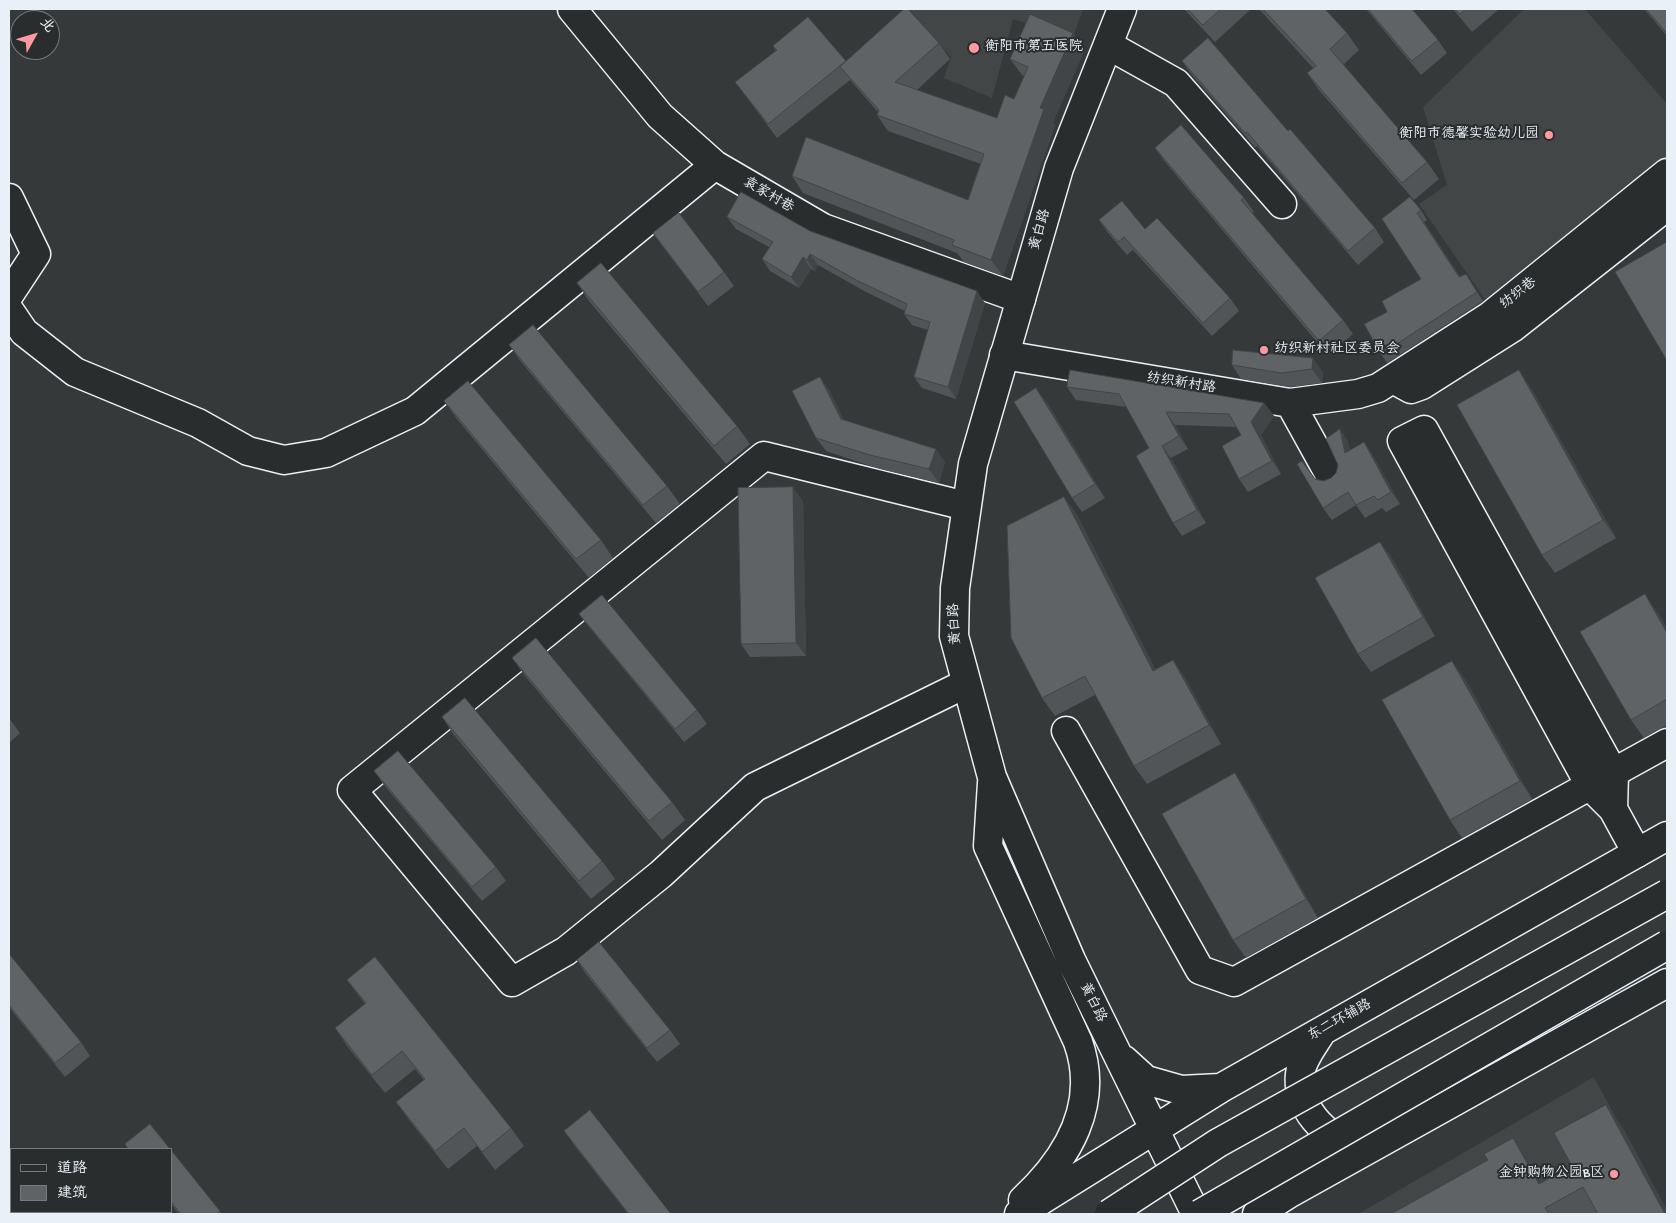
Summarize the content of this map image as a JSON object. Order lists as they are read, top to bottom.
{
  "streets": {
    "main road": [
      "袁家村巷",
      "黄白路",
      "纺织巷",
      "纺织新村路",
      "东二环辅路"
    ]
  },
  "crossings": [
    ["袁家村巷", "黄白路"],
    ["黄白路", "纺织新村路"],
    ["黄白路", "东二环辅路"],
    ["纺织巷", "纺织新村路"]
  ],
  "places": [
    "衡阳市第五医院",
    "衡阳市德馨实验幼儿园",
    "纺织新村社区委员会",
    "金钟购物公园B区"
  ],
  "legend": ["道路", "建筑"],
  "north": "top right"
}
